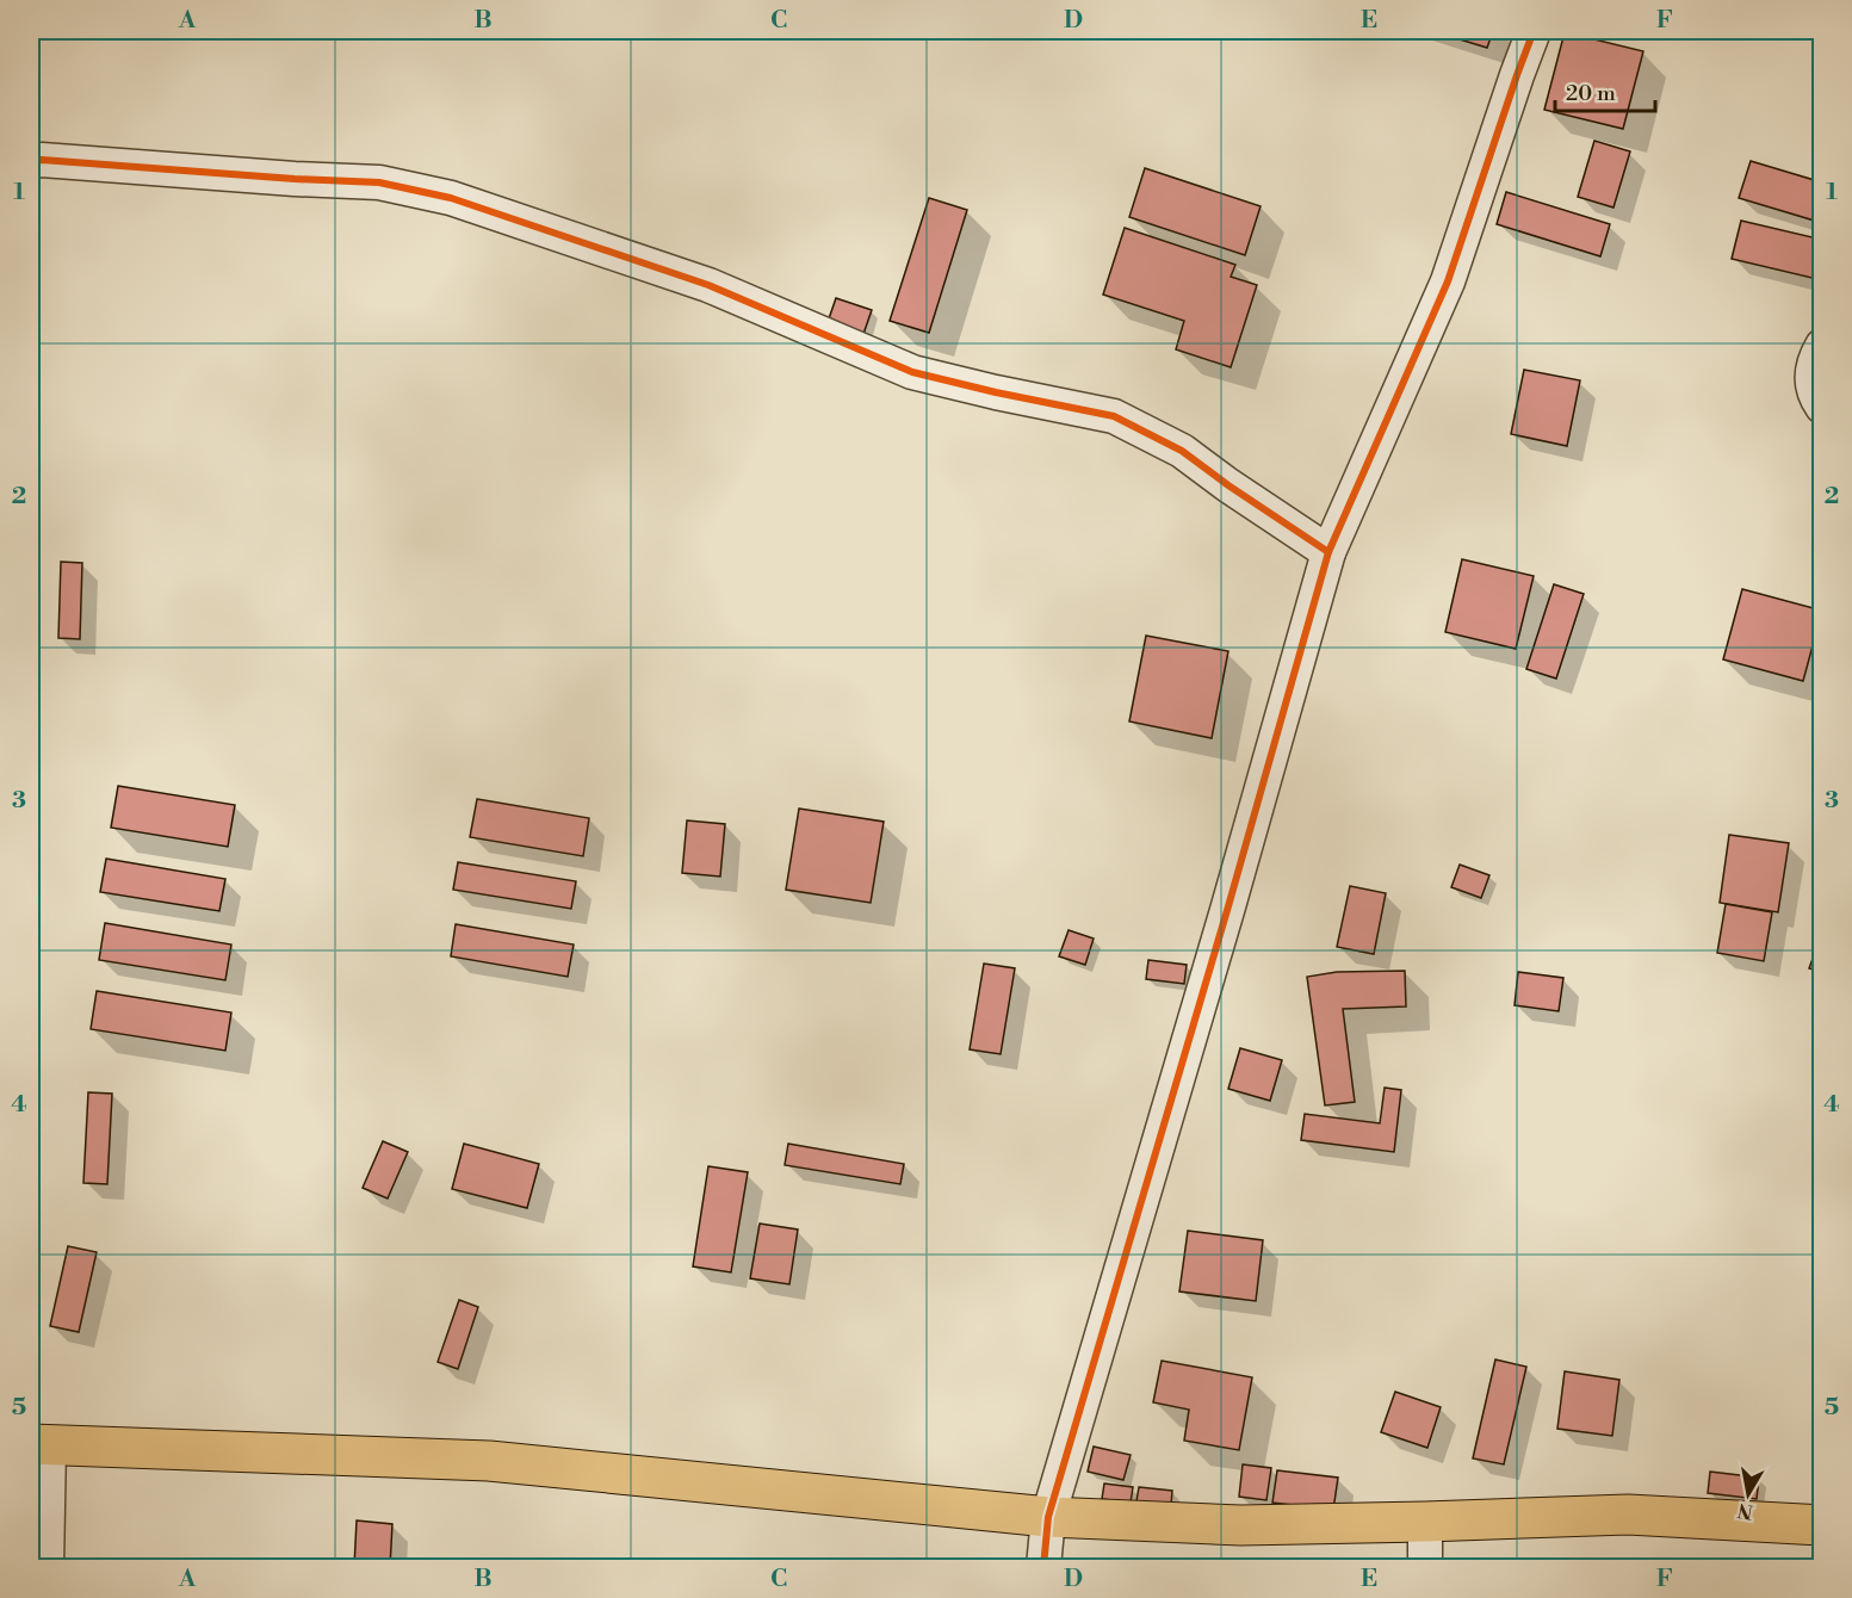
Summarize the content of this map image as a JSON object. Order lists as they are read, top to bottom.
{
  "scale_bar": "20 m",
  "north": "bottom",
  "grid": {
    "columns": [
      "A",
      "B",
      "C",
      "D",
      "E",
      "F"
    ],
    "rows": [
      "1",
      "2",
      "3",
      "4",
      "5"
    ]
  }
}
